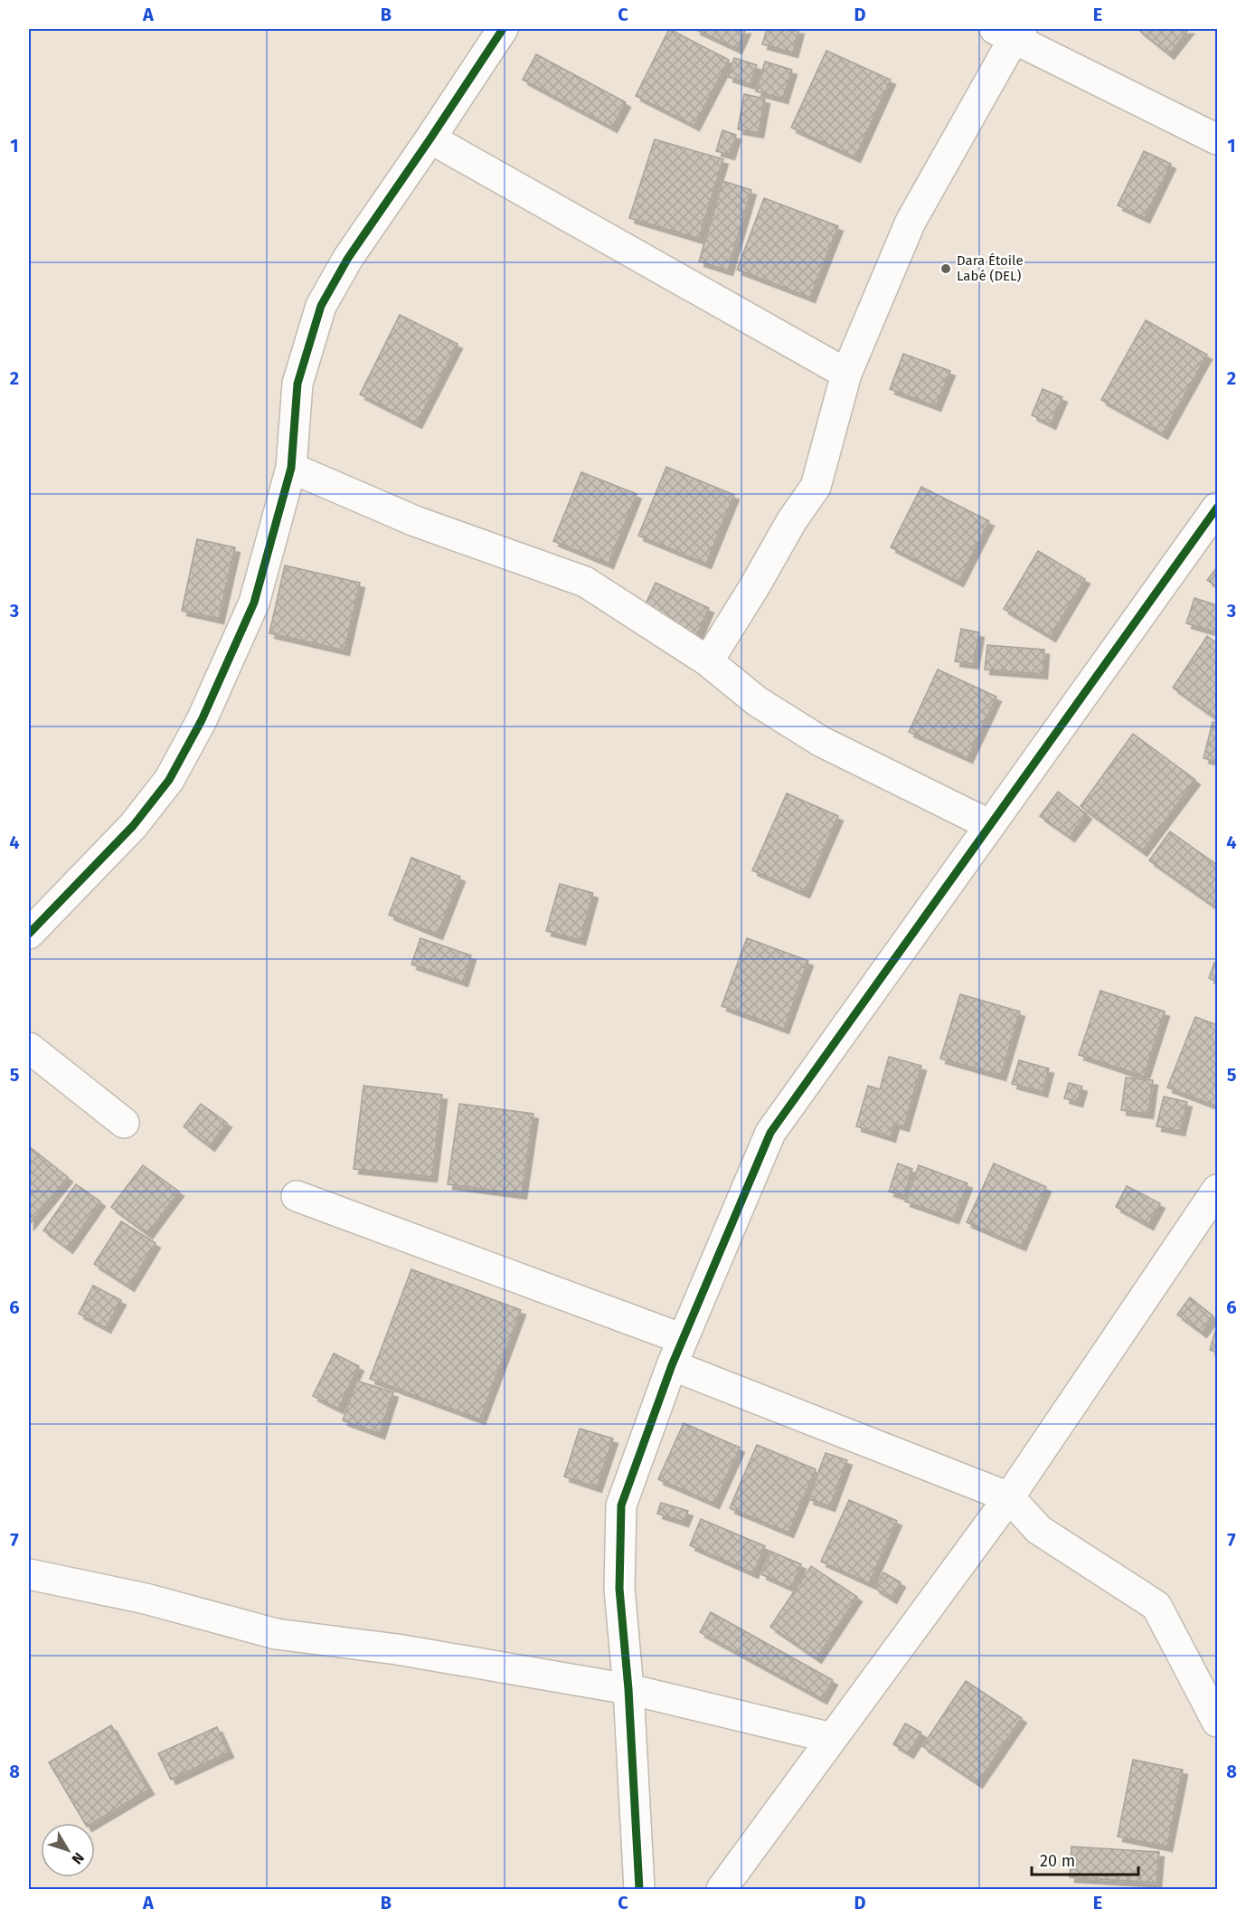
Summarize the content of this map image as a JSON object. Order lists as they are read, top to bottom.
{
  "places": ["Dara Étoile Labé (DEL)"],
  "scale_bar": "20 m",
  "north": "bottom right",
  "grid": {
    "columns": [
      "A",
      "B",
      "C",
      "D",
      "E"
    ],
    "rows": [
      "1",
      "2",
      "3",
      "4",
      "5",
      "6",
      "7",
      "8"
    ]
  }
}
